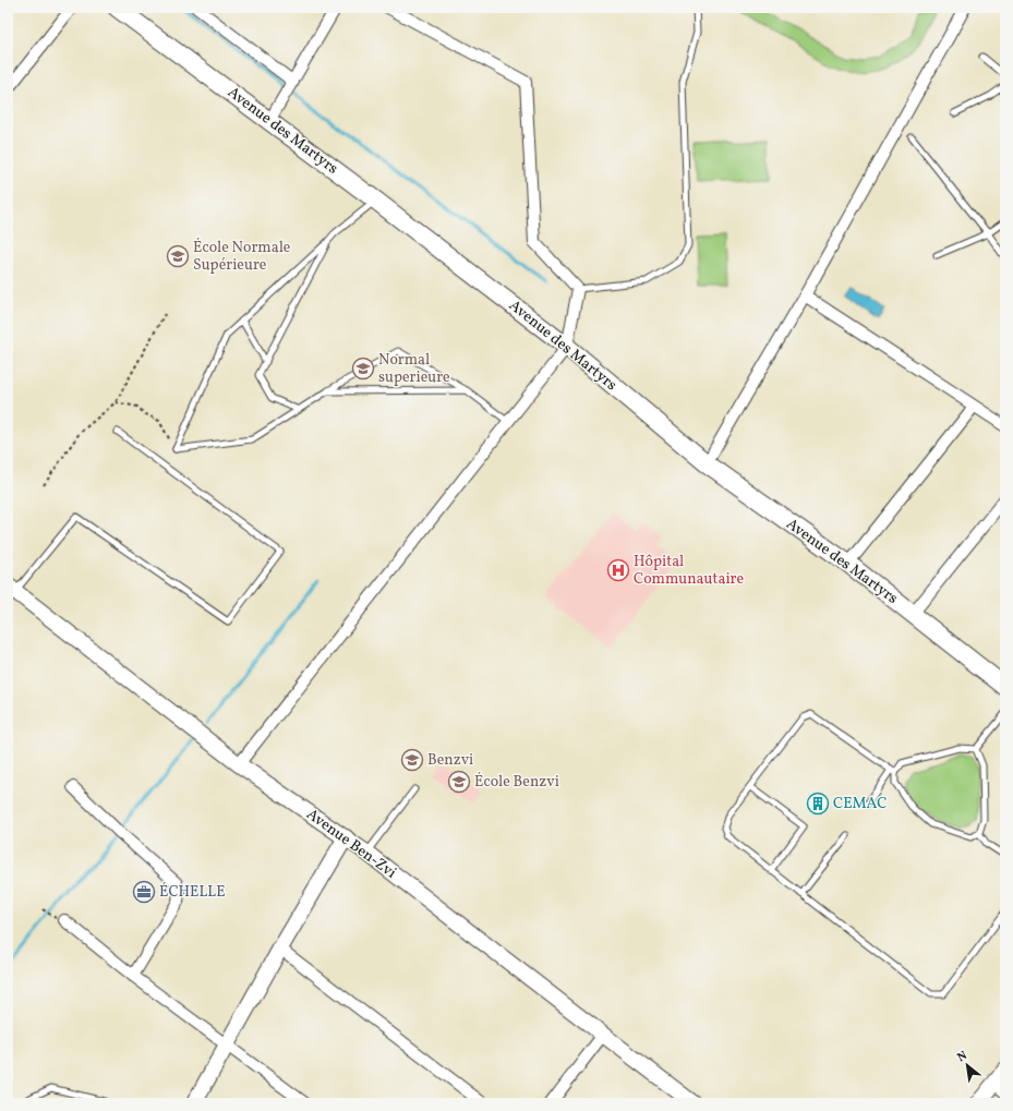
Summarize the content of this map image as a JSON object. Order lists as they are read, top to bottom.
{
  "streets": {
    "main road": ["Avenue des Martyrs"],
    "street": ["Avenue Ben-Zvi"]
  },
  "places": {
    "school or university": [
      "École Normale Supérieure",
      "Normal superieure",
      "Benzvi",
      "École Benzvi"
    ],
    "hospital": ["Hôpital Communautaire"],
    "building": ["CEMAC"],
    "office": ["ÉCHELLE"]
  },
  "north": "top left"
}
